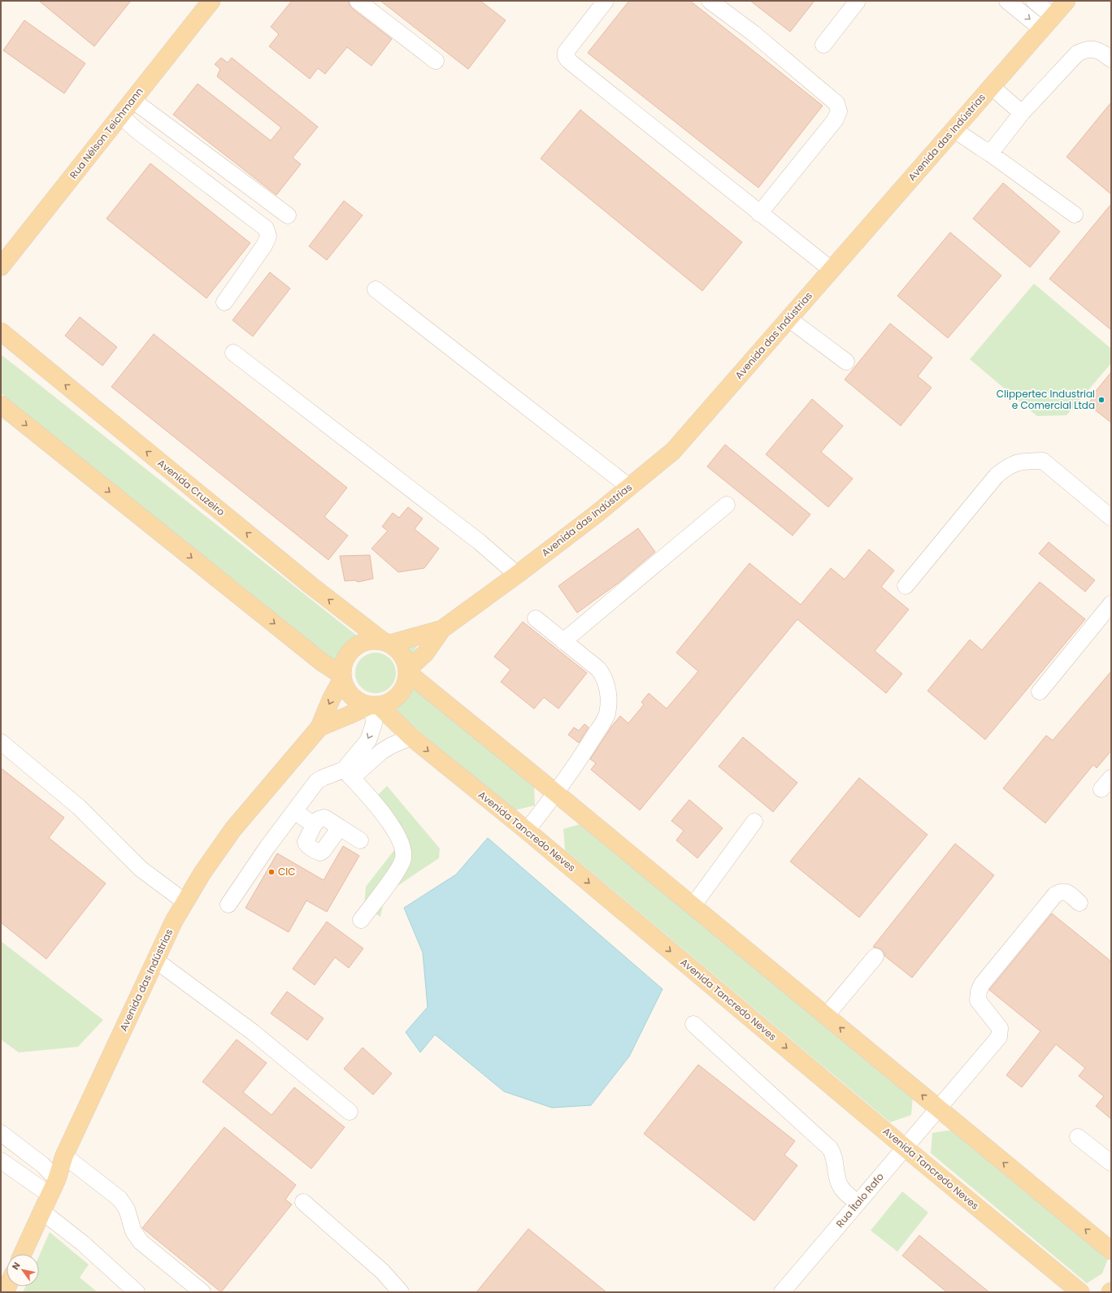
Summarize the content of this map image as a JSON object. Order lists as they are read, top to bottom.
{
  "streets": {
    "main road": [
      "Rua Nélson Teichmann",
      "Avenida das Indústrias",
      "Avenida Cruzeiro",
      "Avenida Tancredo Neves"
    ],
    "street": ["Rua Ítalo Rafo"]
  },
  "crossings": [
    ["Avenida Cruzeiro", "Avenida Tancredo Neves"],
    ["Avenida Tancredo Neves", "Rua Ítalo Rafo"]
  ],
  "places": ["Clippertec Industrial e Comercial Ltda", "CIC"],
  "north": "top left"
}
